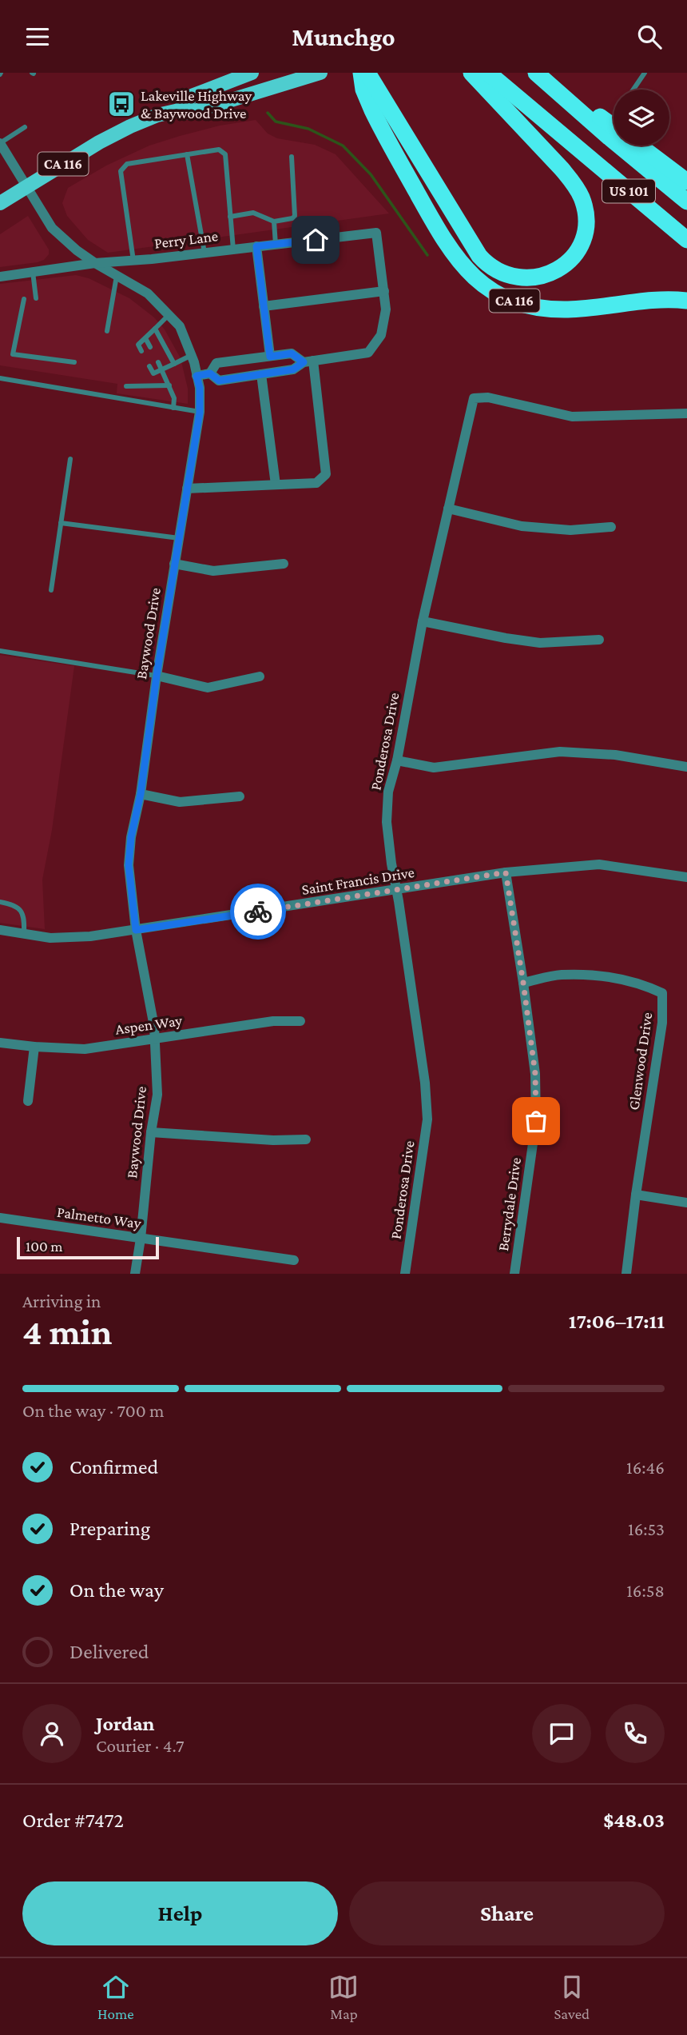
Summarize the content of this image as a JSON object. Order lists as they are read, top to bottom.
{
  "streets": {
    "highway": ["CA 116", "US 101"],
    "street": [
      "Perry Lane",
      "Baywood Drive",
      "Ponderosa Drive",
      "Saint Francis Drive",
      "Aspen Way",
      "Glenwood Drive",
      "Berrydale Drive",
      "Palmetto Way"
    ]
  },
  "crossings": [
    ["CA 116", "Baywood Drive"],
    ["Perry Lane", "Baywood Drive"],
    ["Baywood Drive", "Saint Francis Drive"],
    ["Baywood Drive", "Aspen Way"],
    ["Baywood Drive", "Palmetto Way"],
    ["Ponderosa Drive", "Saint Francis Drive"],
    ["Saint Francis Drive", "Berrydale Drive"],
    ["Glenwood Drive", "Berrydale Drive"]
  ],
  "places": {
    "bus stop": ["Lakeville Highway & Baywood Drive"]
  },
  "scale_bar": "100 m",
  "page": {
    "header": "Munchgo",
    "scale": "100 m",
    "heading": ["4 min", "Arriving in", "17:06–17:11"],
    "panel": [
      "Jordan",
      "Courier · 4.7",
      "Order #7472",
      "$48.03"
    ],
    "bar": "On the way · 700 m",
    "list": [
      ["Confirmed", "16:46"],
      ["Preparing", "16:53"],
      ["On the way", "16:58"],
      "Delivered"
    ],
    "buttons": ["Help", "Share"],
    "tabs": ["Home", "Map", "Saved"]
  }
}
